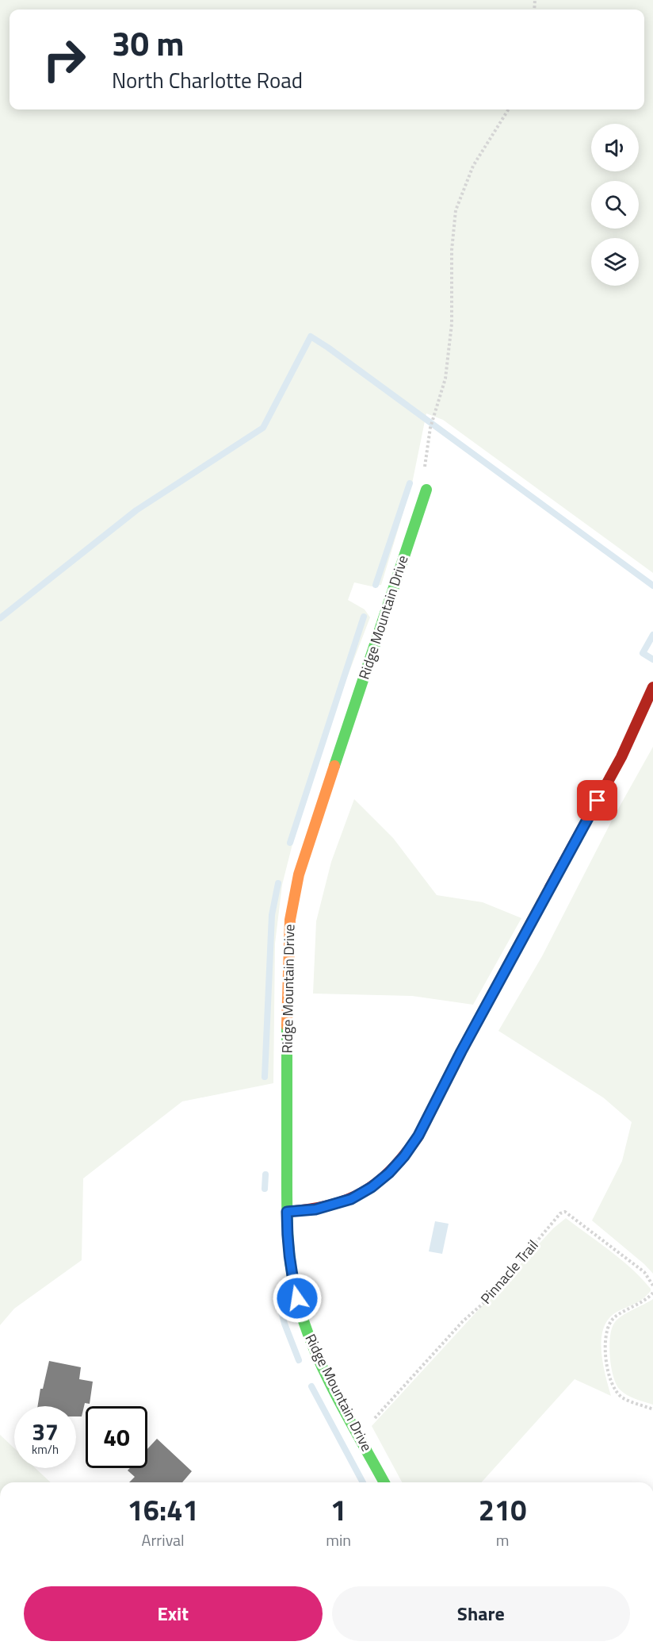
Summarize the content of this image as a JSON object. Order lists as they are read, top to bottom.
{
  "streets": {
    "street": ["Ridge Mountain Drive"],
    "path": ["Pinnacle Trail"]
  },
  "page": {
    "turn": ["30 m", "North Charlotte Road"],
    "speed": "37 km/h",
    "limit": "40",
    "eta": [
      "16:41",
      "Arrival",
      "1",
      "min",
      "210",
      "m"
    ],
    "buttons": ["Exit", "Share"]
  }
}
